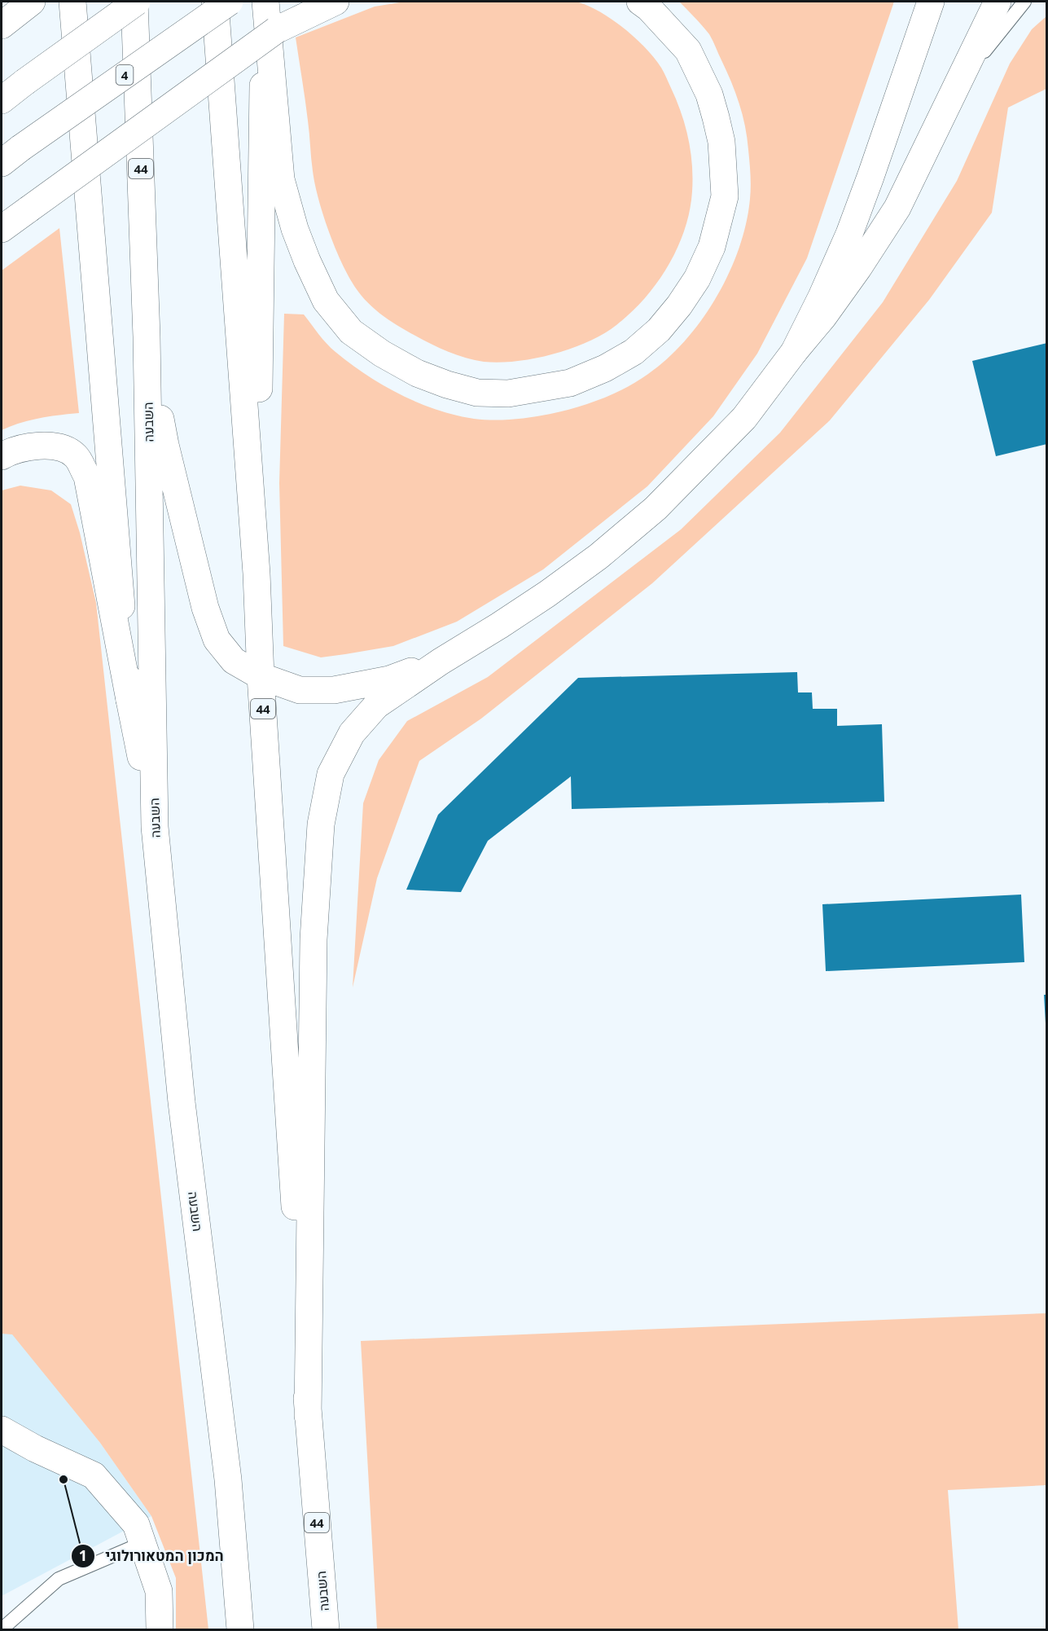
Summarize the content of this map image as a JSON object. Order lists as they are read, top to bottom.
{
  "streets": {
    "main road": ["4", "44", "השבעה"]
  },
  "places": ["המכון המטאורולוגי"]
}
